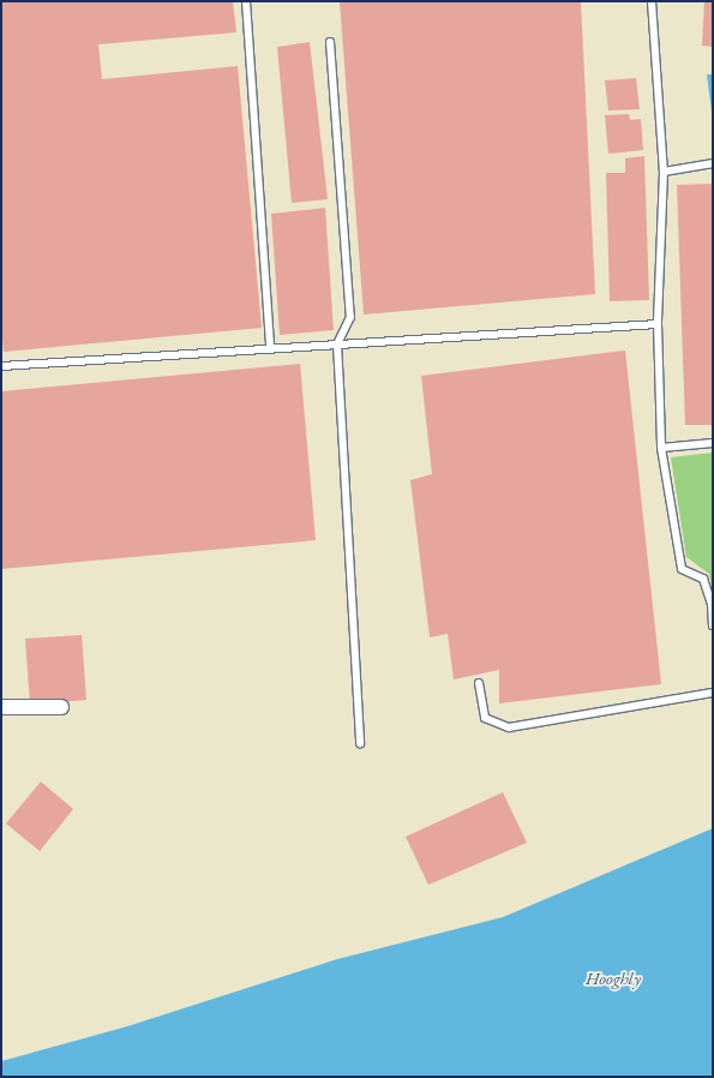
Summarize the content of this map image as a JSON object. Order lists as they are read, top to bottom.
{
  "water": ["Hooghly"]
}
